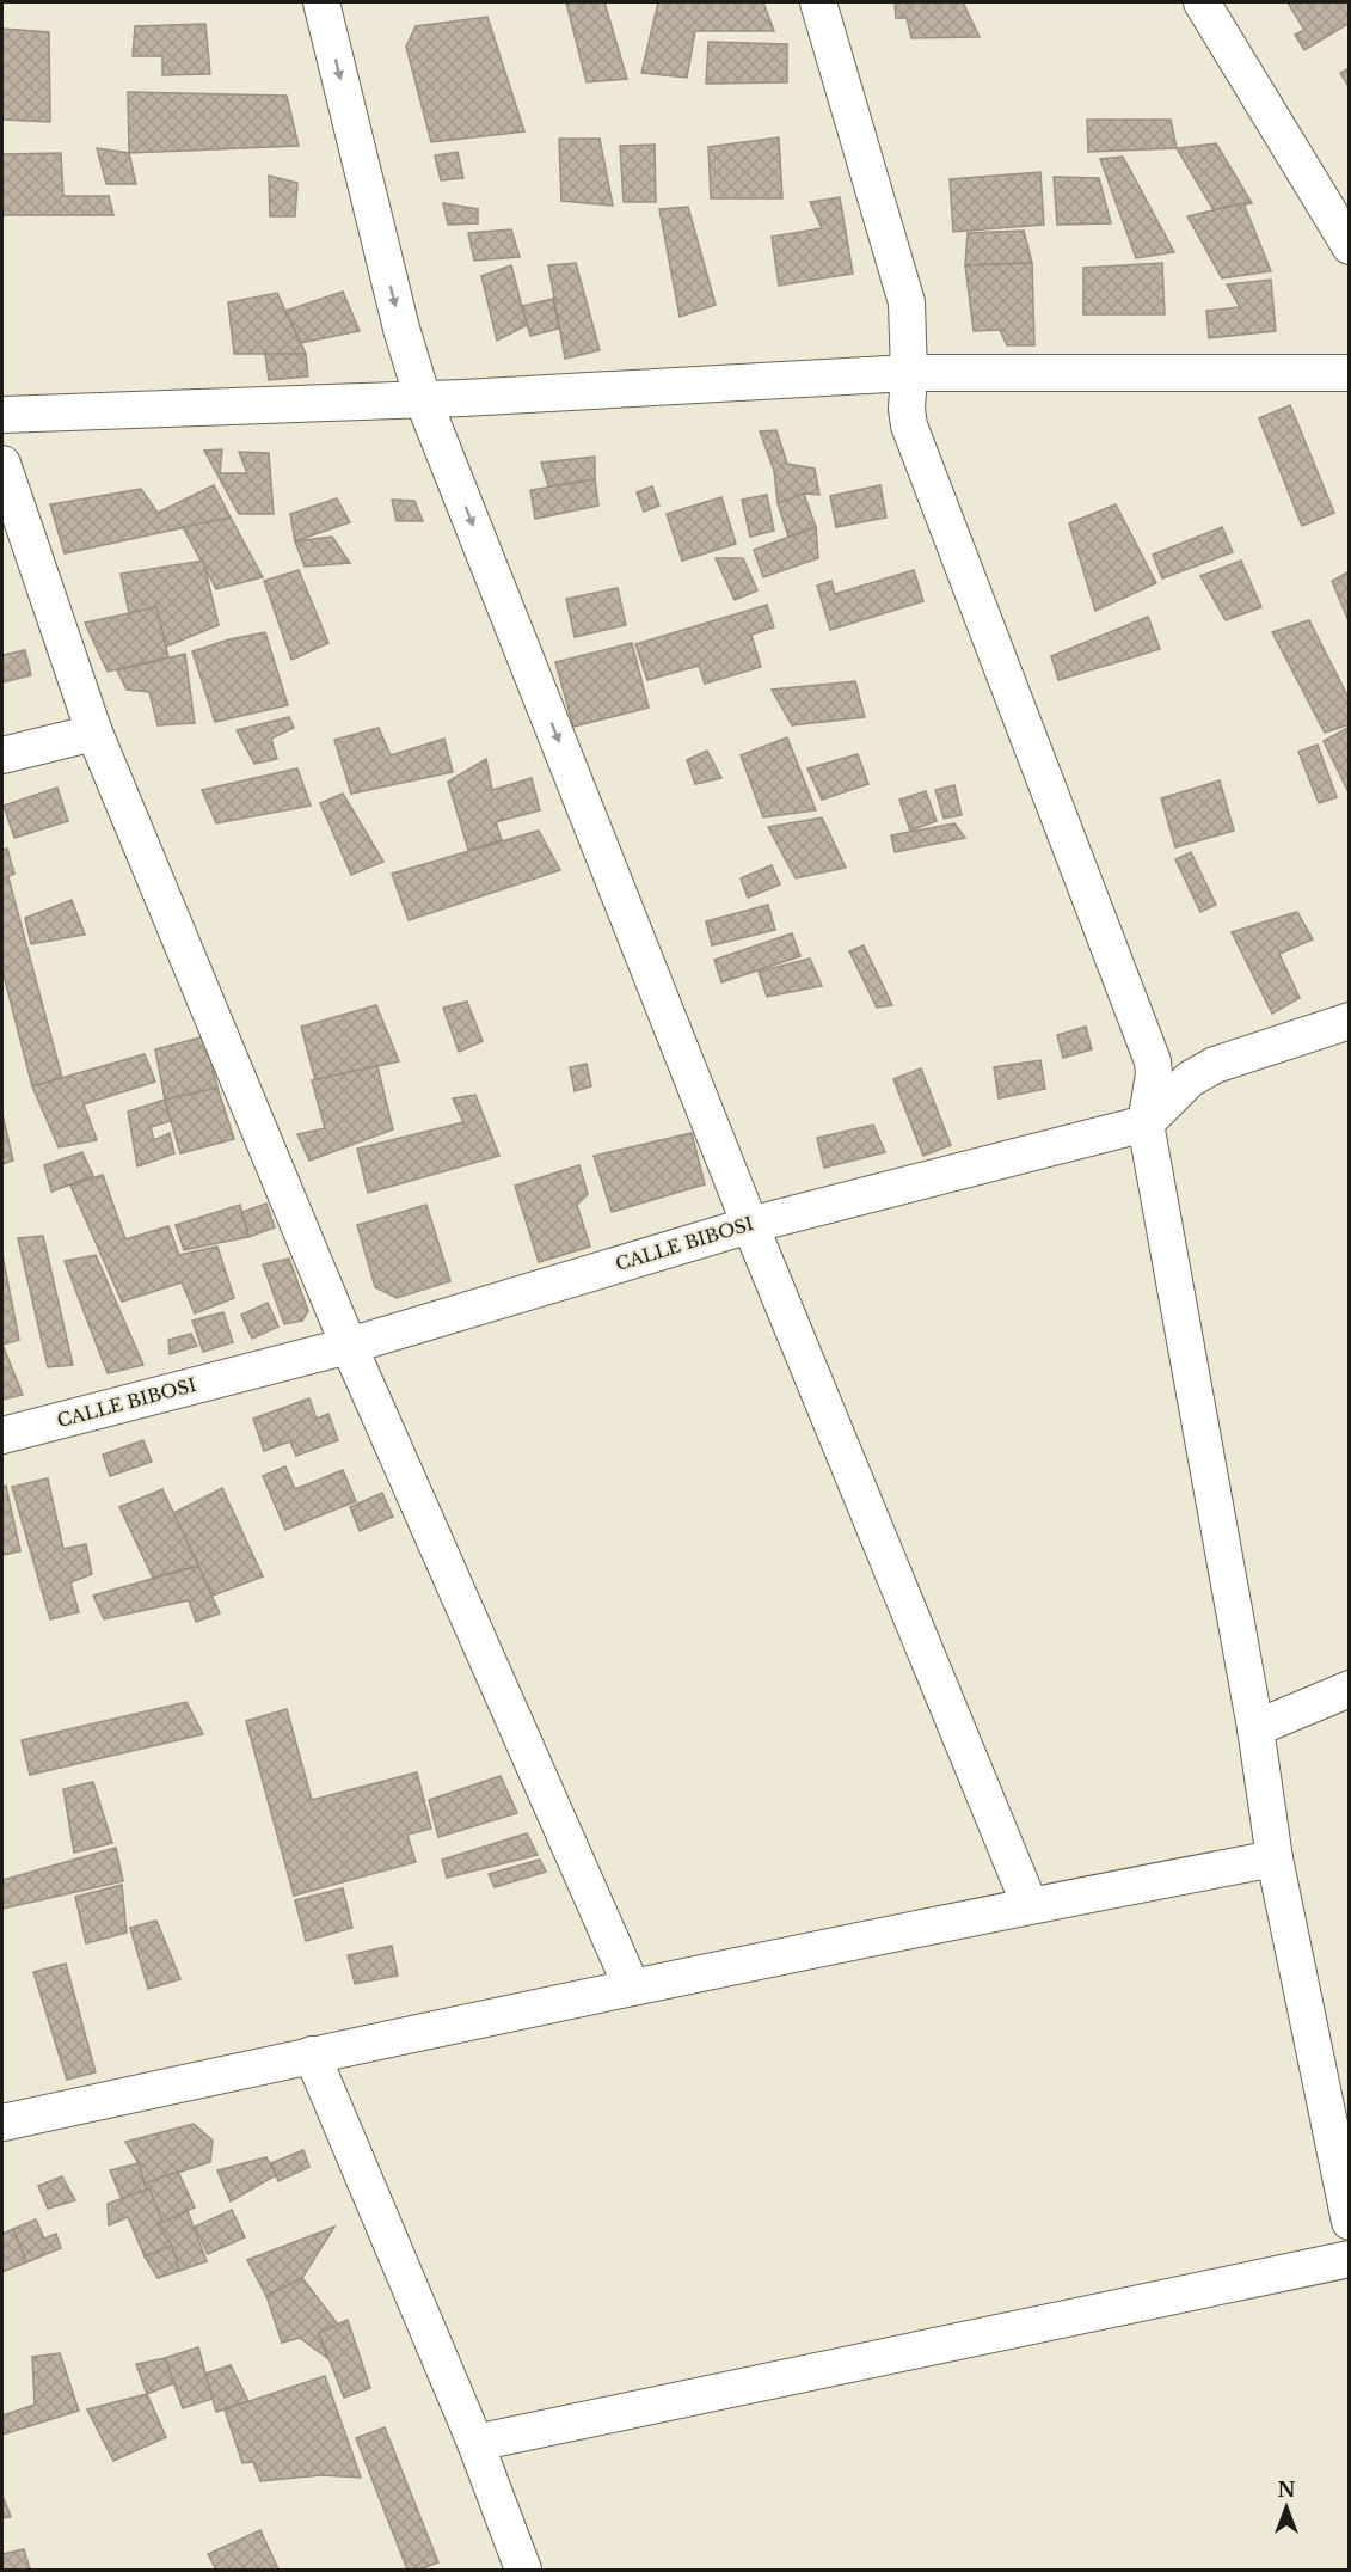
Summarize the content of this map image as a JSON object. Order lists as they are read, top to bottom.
{
  "streets": {
    "street": ["CALLE BIBOSI"]
  },
  "north": "top"
}
